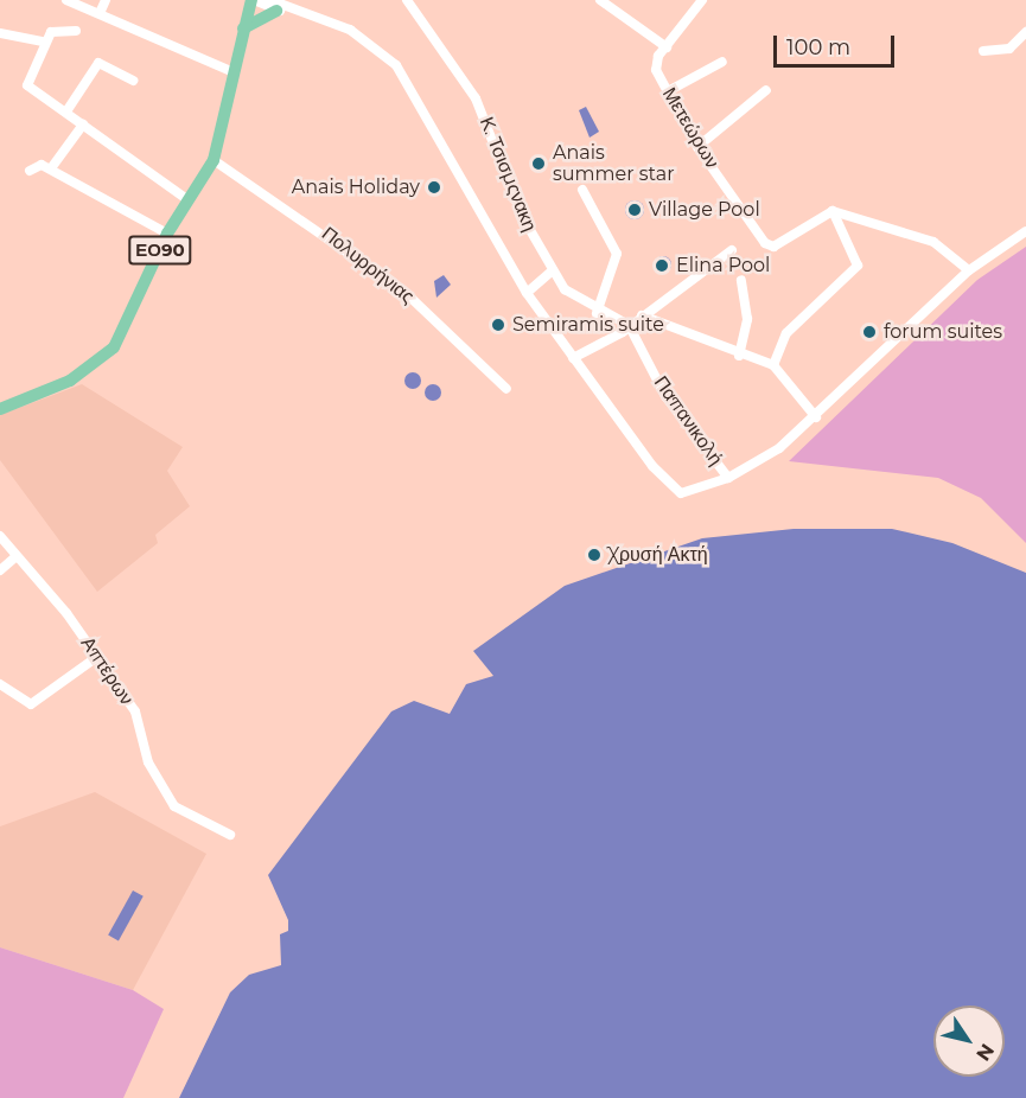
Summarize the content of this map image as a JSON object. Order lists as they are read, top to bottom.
{
  "streets": {
    "main road": ["ΕΟ90"],
    "street": [
      "Μετεώρων",
      "Κ. Τσισμςνακη",
      "Πολυρρήνιας",
      "Παπανικολή",
      "Απτέρων"
    ]
  },
  "crossings": [
    ["Κ. Τσισμςνακη", "Παπανικολή"],
    ["ΕΟ90", "Πολυρρήνιας"]
  ],
  "places": [
    "Anais summer star",
    "Anais Holiday",
    "Village Pool",
    "Elina Pool",
    "Semiramis suite",
    "forum suites",
    "Χρυσή Ακτή"
  ],
  "scale_bar": "100 m",
  "north": "bottom right"
}
